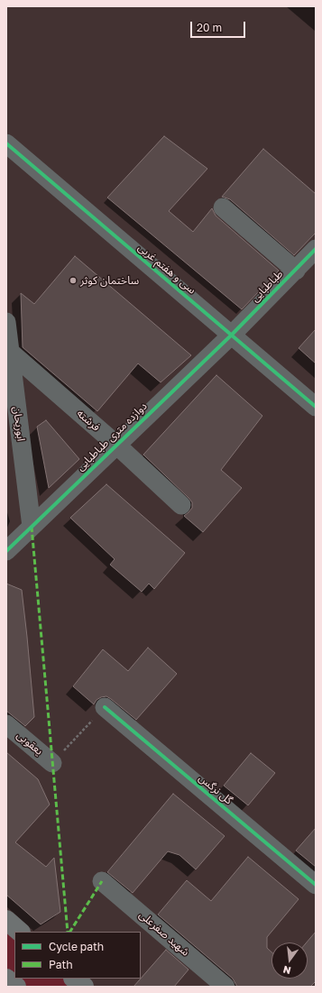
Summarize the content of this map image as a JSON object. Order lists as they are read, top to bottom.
{
  "streets": {
    "street": [
      "سی و هفتم غربی",
      "طباطبایی",
      "فرشته",
      "ابوریحان",
      "دوازده متری طباطبایی",
      "یعقوبی",
      "گل نرگس",
      "شهید صفرعلی"
    ]
  },
  "crossings": [
    ["سی و هفتم غربی", "طباطبایی"],
    ["سی و هفتم غربی", "دوازده متری طباطبایی"],
    ["طباطبایی", "دوازده متری طباطبایی"],
    ["فرشته", "ابوریحان"],
    ["فرشته", "دوازده متری طباطبایی"],
    ["ابوریحان", "دوازده متری طباطبایی"]
  ],
  "places": ["ساختمان کوثر"],
  "legend": ["Cycle path", "Path"],
  "scale_bar": "20 m",
  "north": "bottom"
}
